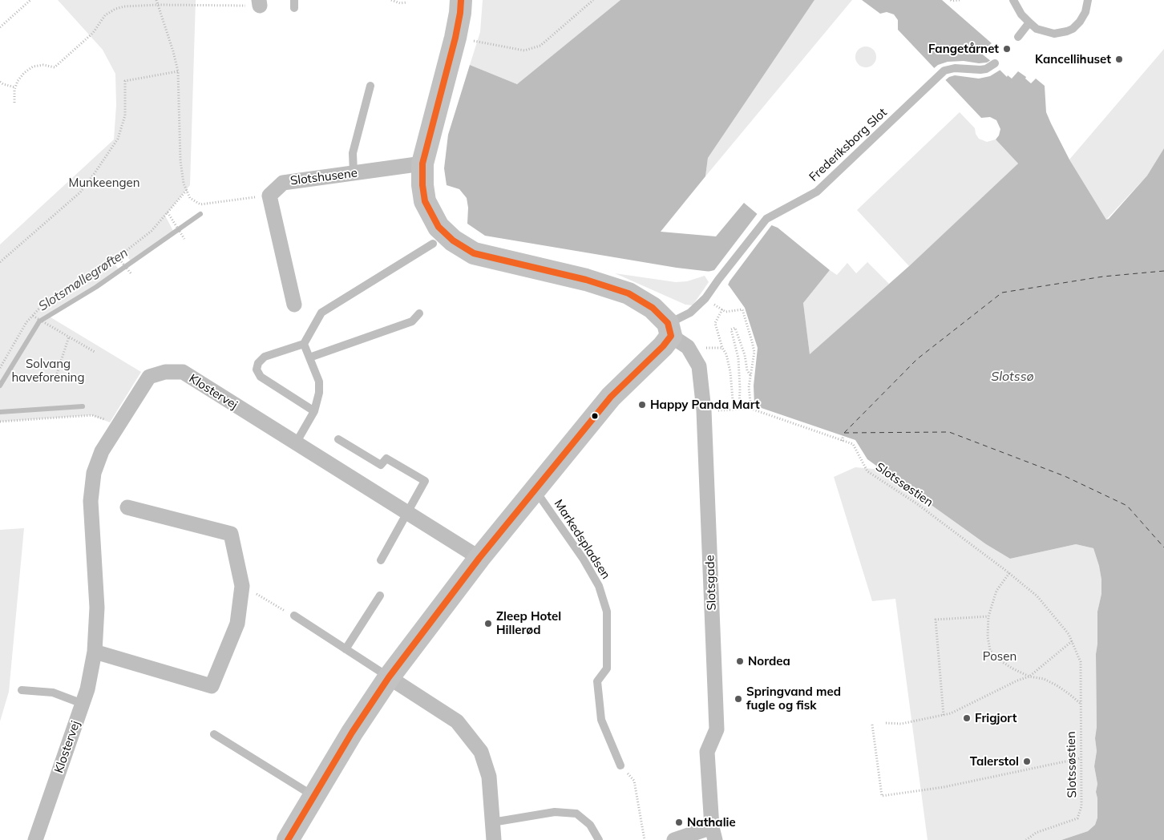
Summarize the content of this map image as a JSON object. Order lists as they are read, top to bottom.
{
  "streets": {
    "street": ["Slotshusene", "Klostervej", "Slotsgade"],
    "lane": ["Frederiksborg Slot", "Markedspladsen"],
    "path": ["Slotssøstien"]
  },
  "crossings": [
    ["Frederiksborg Slot", "Slotsgade"],
    ["Slotshusene", "Slotsgade"]
  ],
  "water": ["Slotsmøllegrøften", "Slotssø"],
  "parks": ["Munkeengen", "Solvang haveforening", "Posen"],
  "places": [
    "Fangetårnet",
    "Kancellihuset",
    "Happy Panda Mart",
    "Zleep Hotel Hillerød",
    "Nordea",
    "Springvand med fugle og fisk",
    "Frigjort",
    "Talerstol",
    "Nathalie"
  ]
}
